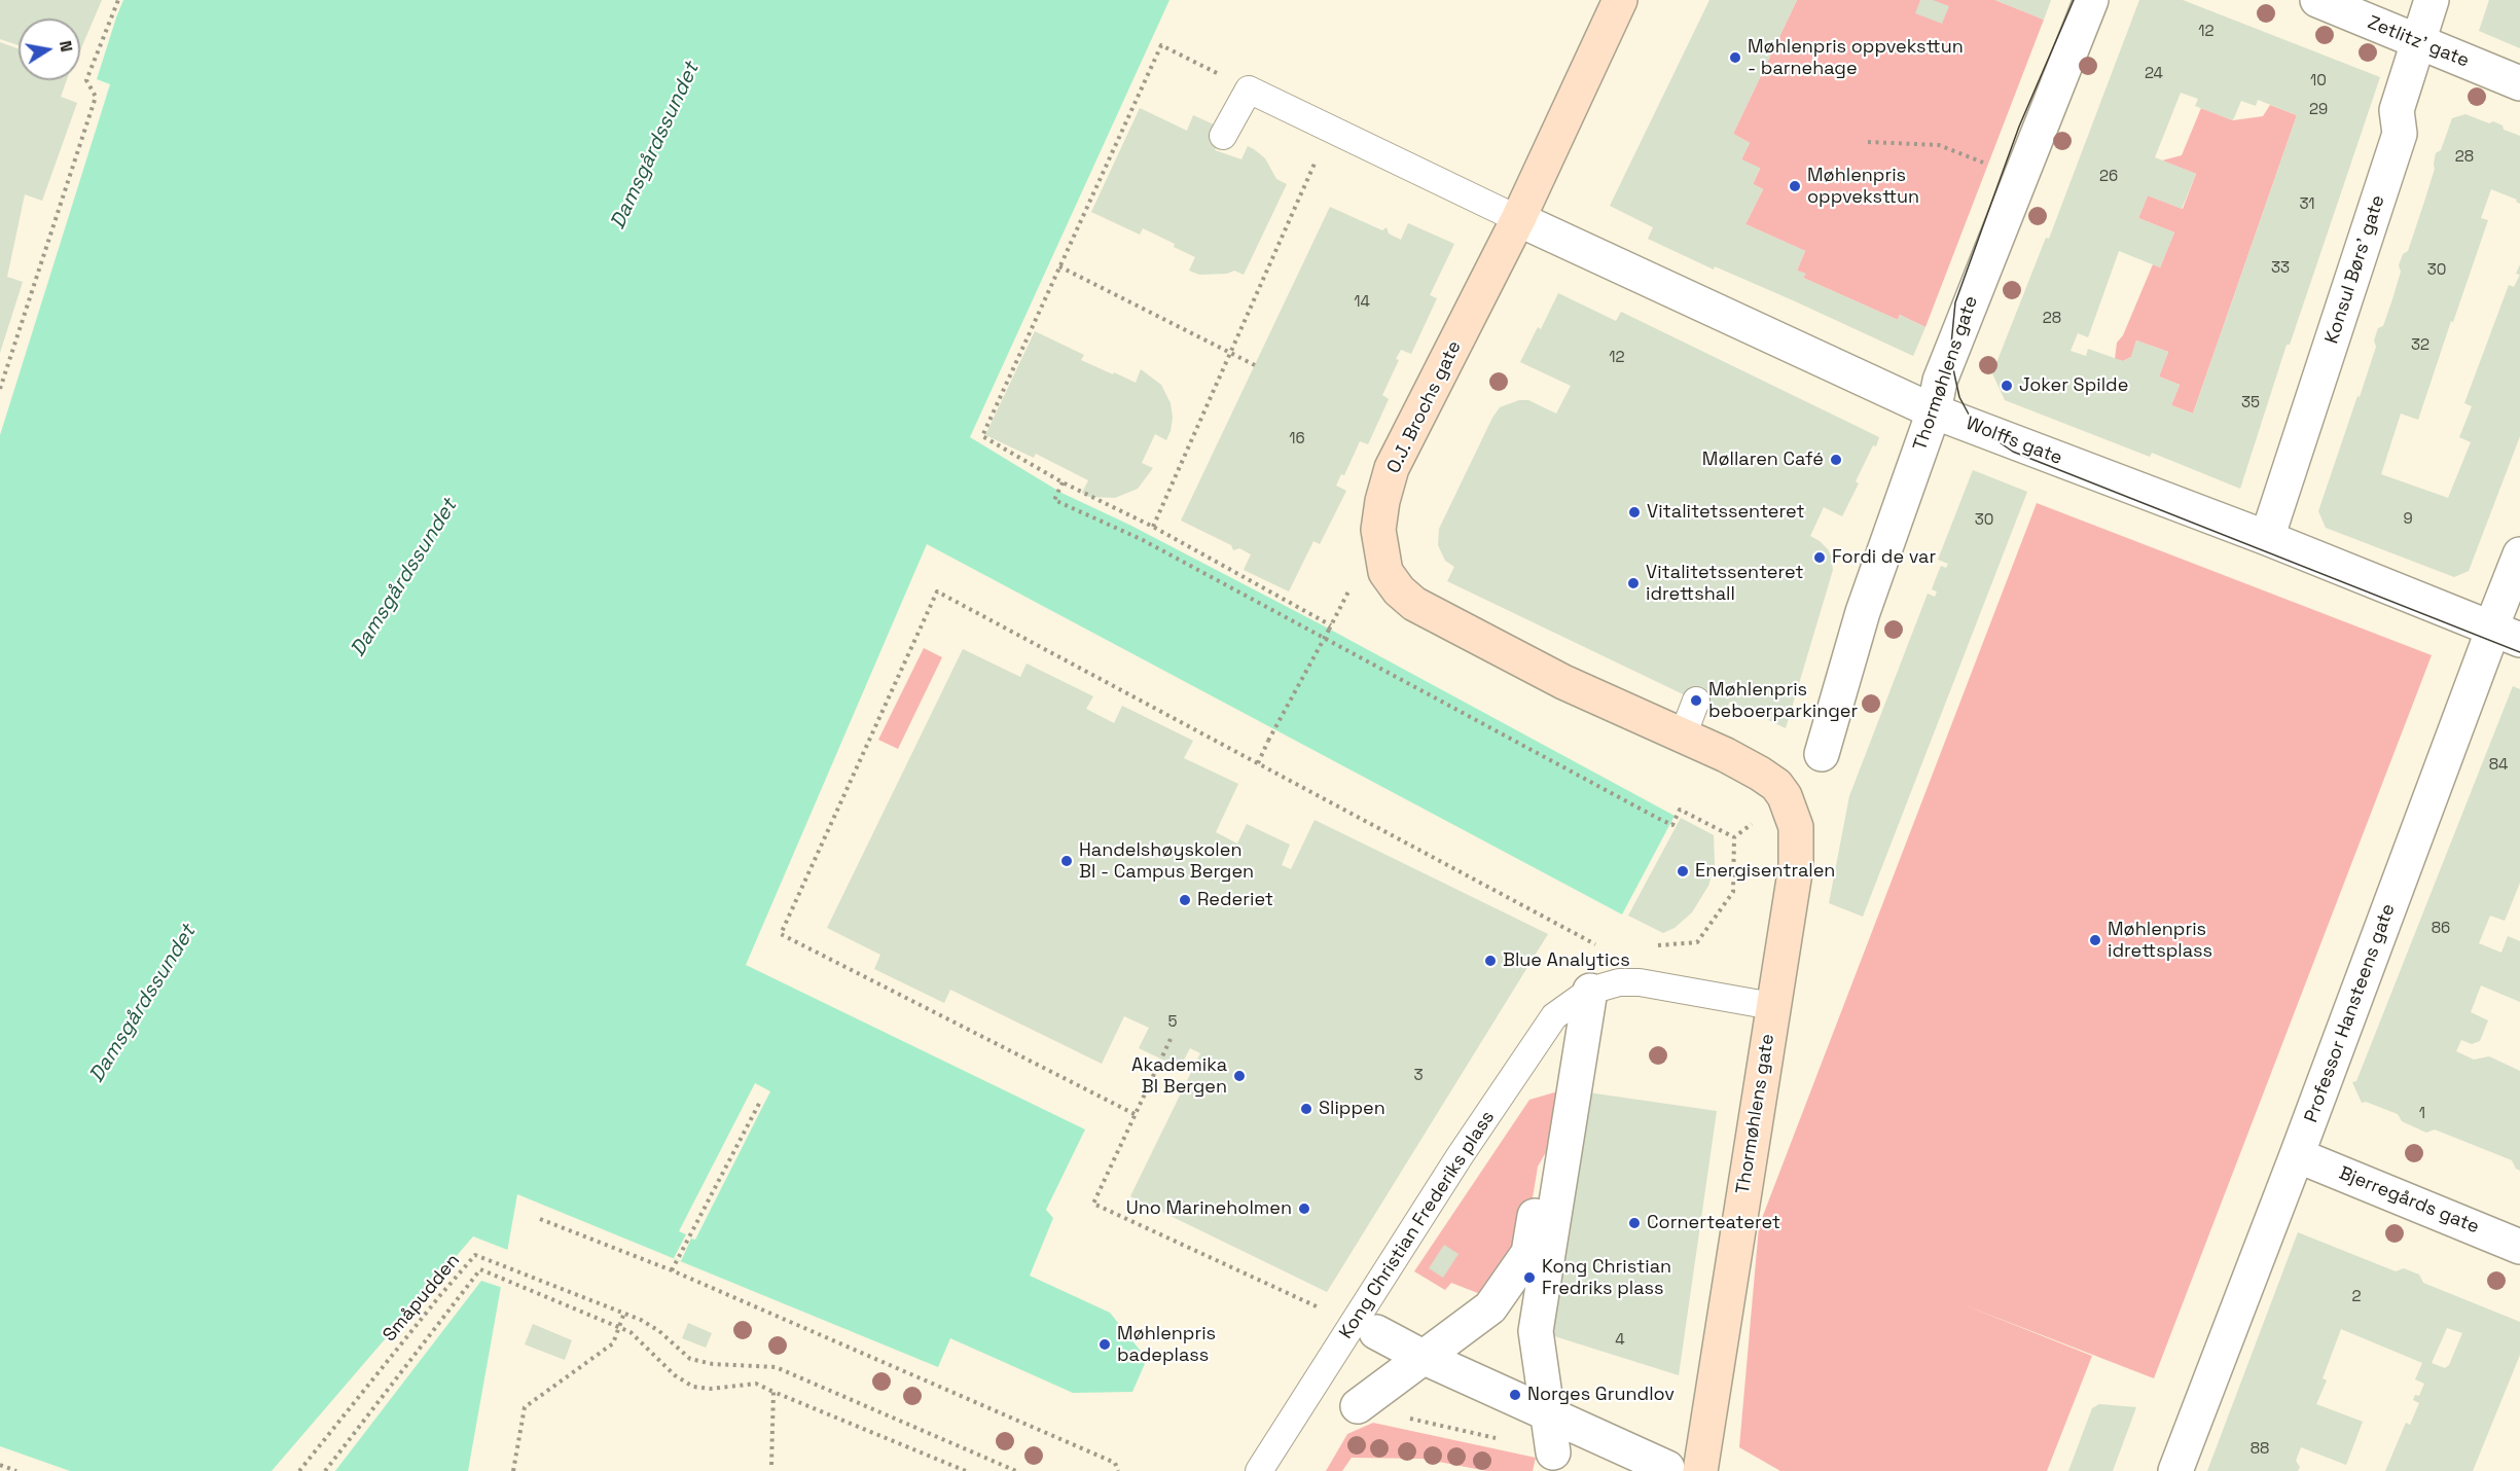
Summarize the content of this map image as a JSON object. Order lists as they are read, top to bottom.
{
  "streets": {
    "main road": ["Thormøhlens gate", "O.J. Brochs gate"],
    "street": [
      "Zetlitz' gate",
      "Konsul Børs' gate",
      "Wolffs gate",
      "Professor Hansteens gate",
      "Bjerregårds gate",
      "Kong Christian Frederiks plass"
    ],
    "path": ["Småpudden"]
  },
  "crossings": [
    ["Zetlitz' gate", "Konsul Børs' gate"],
    ["Konsul Børs' gate", "Wolffs gate"],
    ["Thormøhlens gate", "O.J. Brochs gate"],
    ["Thormøhlens gate", "Wolffs gate"],
    ["Thormøhlens gate", "Kong Christian Frederiks plass"],
    ["O.J. Brochs gate", "Wolffs gate"],
    ["Wolffs gate", "Professor Hansteens gate"],
    ["Professor Hansteens gate", "Bjerregårds gate"]
  ],
  "water": ["Damsgårdssundet"],
  "places": [
    "Møhlenpris oppveksttun - barnehage",
    "Møhlenpris oppveksttun",
    "Joker Spilde",
    "Møllaren Café",
    "Vitalitetssenteret",
    "Fordi de var",
    "Vitalitetssenteret idrettshall",
    "Møhlenpris beboerparkinger",
    "Handelshøyskolen BI - Campus Bergen",
    "Energisentralen",
    "Rederiet",
    "Møhlenpris idrettsplass",
    "Blue Analytics",
    "Akademika BI Bergen",
    "Slippen",
    "Uno Marineholmen",
    "Cornerteateret",
    "Kong Christian Fredriks plass",
    "Møhlenpris badeplass",
    "Norges Grundlov"
  ],
  "house_numbers": [
    "12",
    "24",
    "10",
    "29",
    "28",
    "26",
    "31",
    "33",
    "30",
    "14",
    "28",
    "32",
    "12",
    "35",
    "16",
    "9",
    "30",
    "84",
    "86",
    "5",
    "3",
    "1",
    "2",
    "4",
    "88"
  ],
  "north": "right"
}
